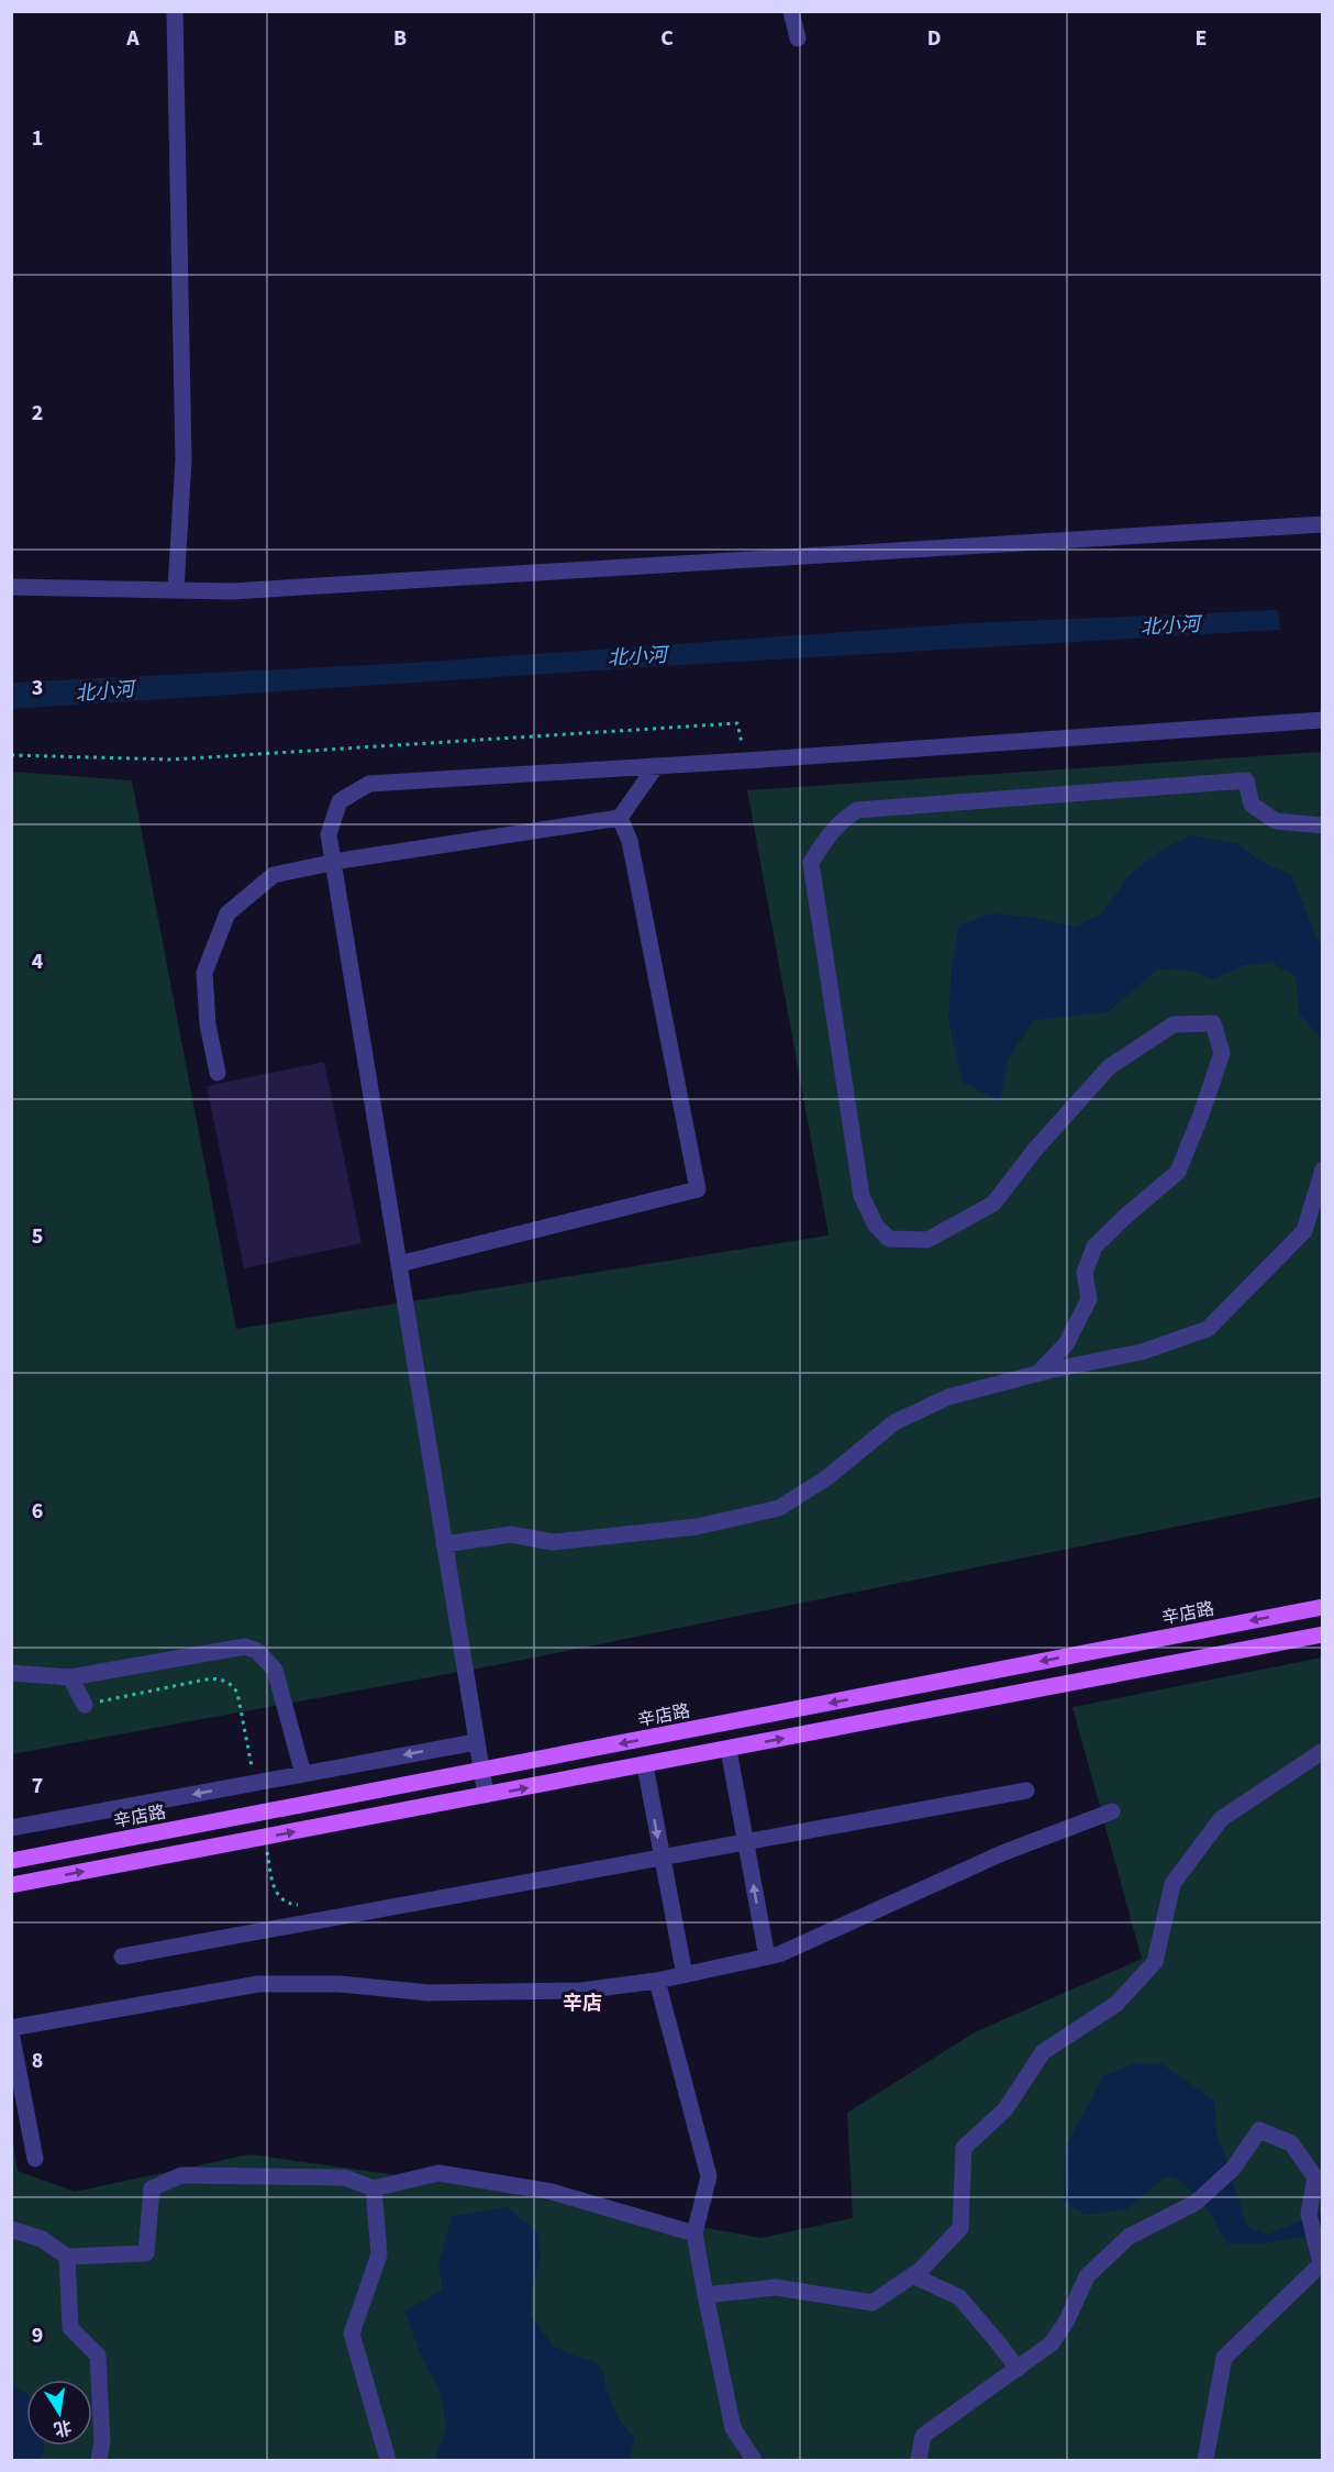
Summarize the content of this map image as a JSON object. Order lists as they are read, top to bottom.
{
  "streets": {
    "main road": ["辛店路"]
  },
  "districts": ["辛店"],
  "water": ["北小河"],
  "north": "bottom",
  "grid": {
    "columns": [
      "A",
      "B",
      "C",
      "D",
      "E"
    ],
    "rows": [
      "1",
      "2",
      "3",
      "4",
      "5",
      "6",
      "7",
      "8",
      "9"
    ]
  }
}
